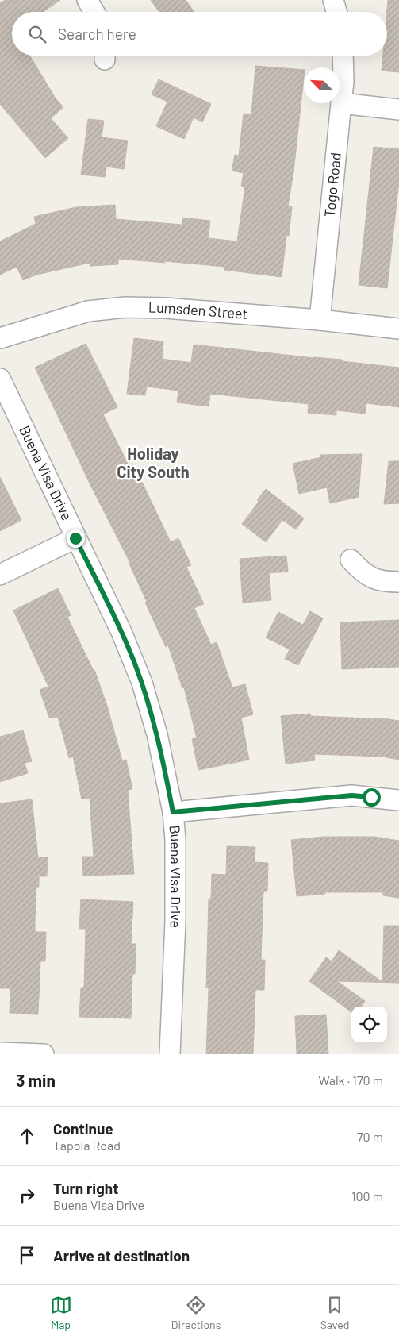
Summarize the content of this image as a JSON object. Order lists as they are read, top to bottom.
{
  "streets": {
    "street": ["Togo Road", "Lumsden Street", "Buena Visa Drive"]
  },
  "crossings": [
    ["Togo Road", "Lumsden Street"]
  ],
  "districts": ["Holiday City South"],
  "north": "top left",
  "page": {
    "search": "Search here",
    "heading": ["3 min", "Walk · 170 m"],
    "list": [
      ["Continue", "Tapola Road", "70 m"],
      ["Turn right", "Buena Visa Drive", "100 m"],
      "Arrive at destination"
    ],
    "nav": ["Map", "Directions", "Saved"]
  }
}
